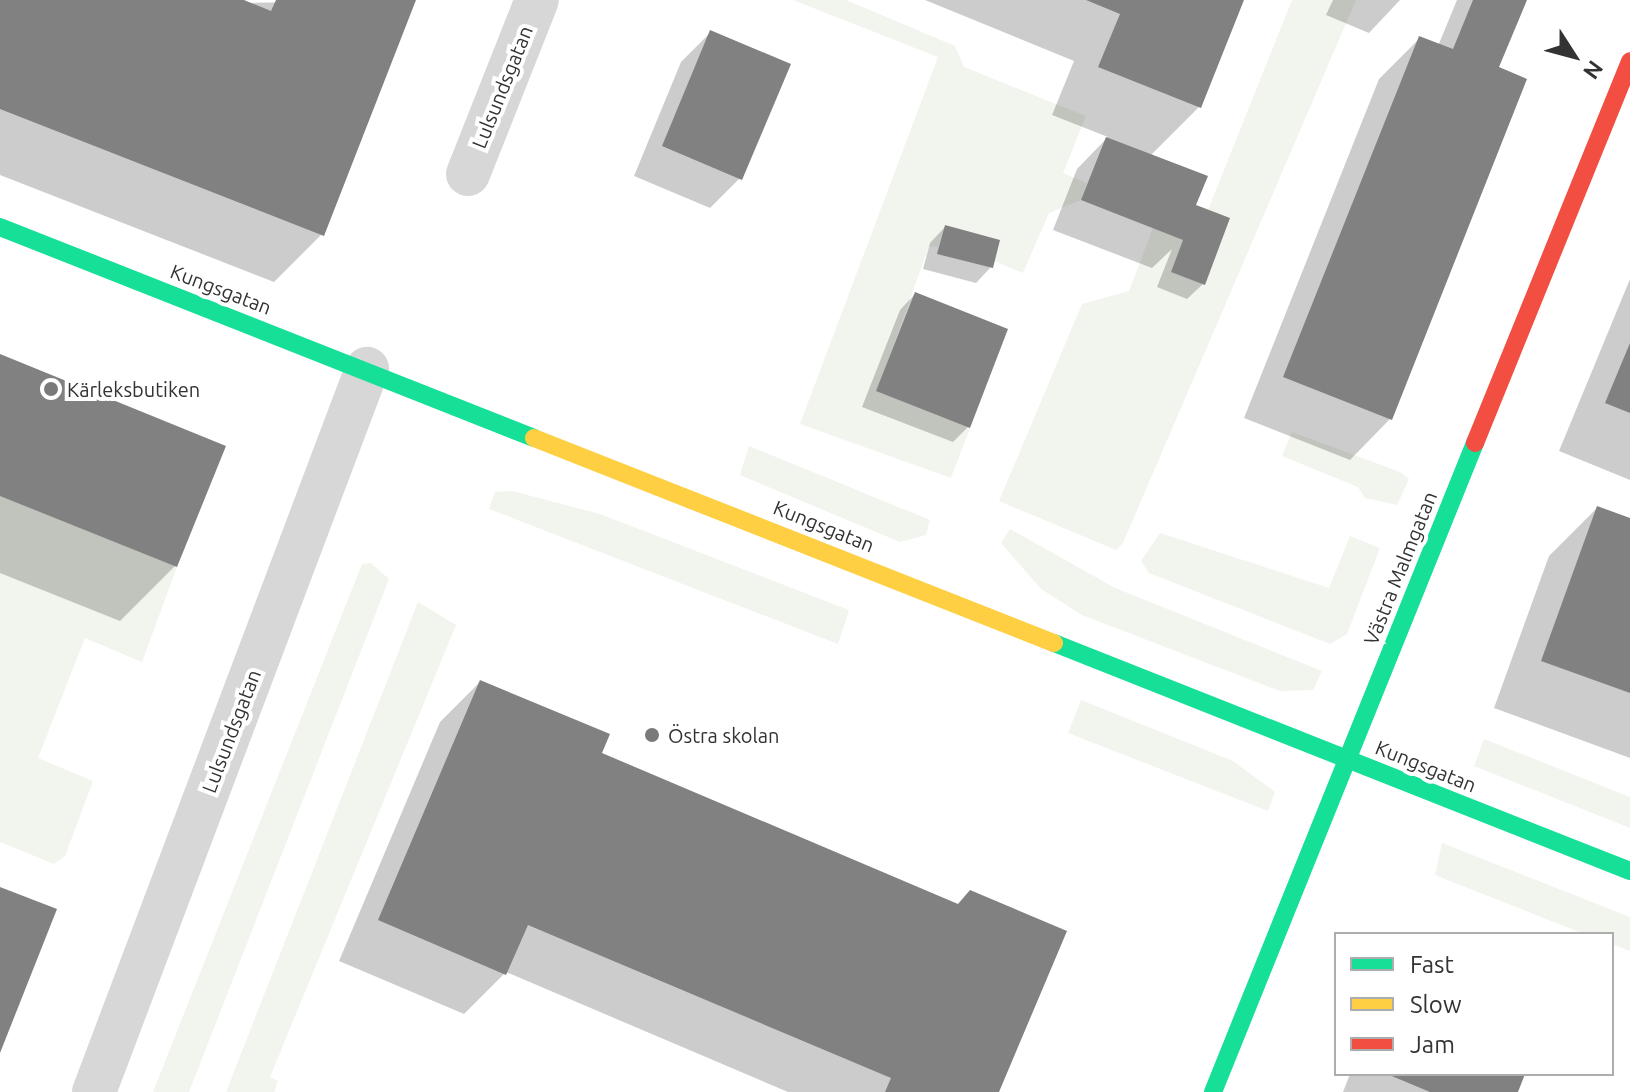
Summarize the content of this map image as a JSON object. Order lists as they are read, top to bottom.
{
  "streets": {
    "street": ["Lulsundsgatan", "Kungsgatan", "Västra Malmgatan"]
  },
  "crossings": [
    ["Lulsundsgatan", "Kungsgatan"],
    ["Kungsgatan", "Västra Malmgatan"]
  ],
  "places": ["Kärleksbutiken", "Östra skolan"],
  "legend": ["Fast", "Slow", "Jam"],
  "north": "bottom right"
}
